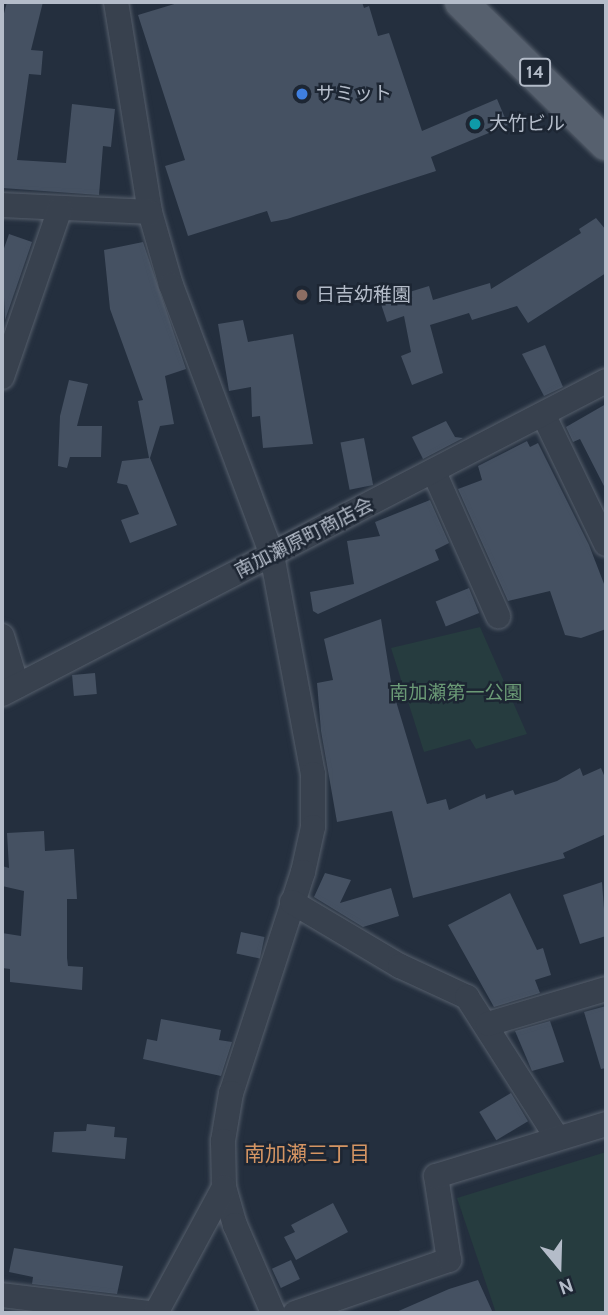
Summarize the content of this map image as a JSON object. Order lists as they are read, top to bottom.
{
  "streets": {
    "main road": ["14"],
    "street": ["南加瀬原町商店会"]
  },
  "districts": ["南加瀬三丁目"],
  "parks": ["南加瀬第一公園"],
  "places": ["サミット", "大竹ビル", "日吉幼稚園"],
  "north": "bottom"
}
